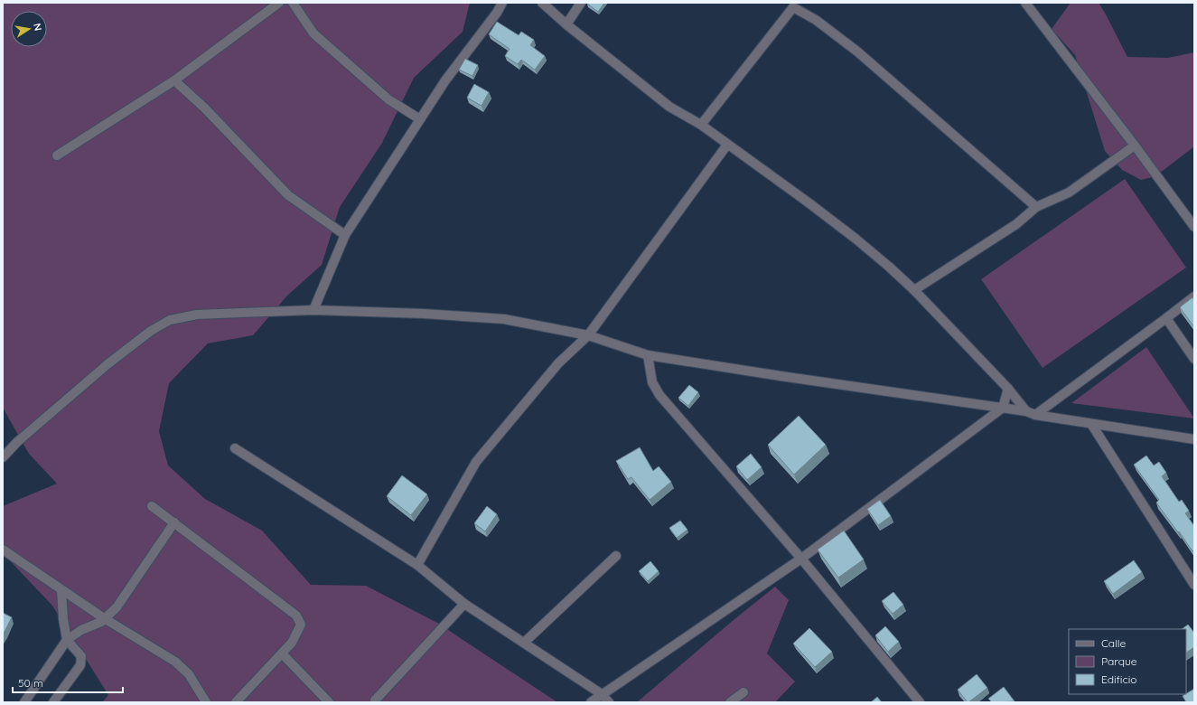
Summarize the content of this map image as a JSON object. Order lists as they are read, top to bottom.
{
  "legend": ["Calle", "Parque", "Edificio"],
  "scale_bar": "50 m",
  "north": "right"
}
